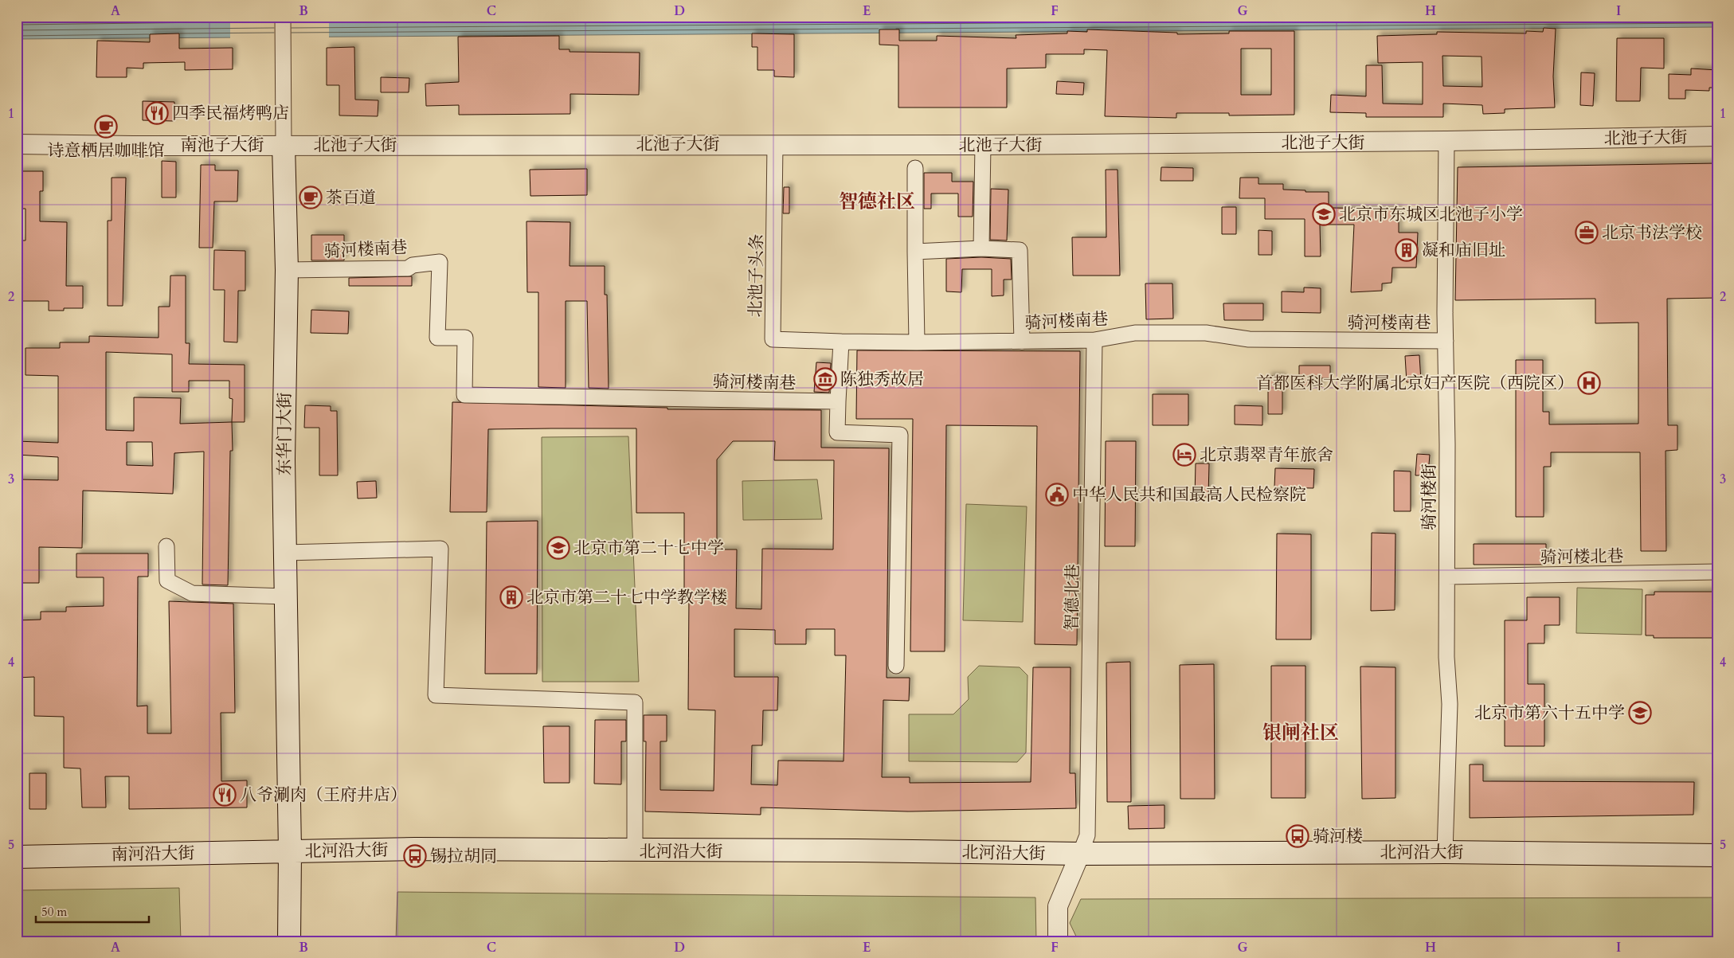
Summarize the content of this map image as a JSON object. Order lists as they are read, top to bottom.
{
  "streets": {
    "main road": ["东华门大街", "北河沿大街", "南河沿大街"],
    "street": [
      "北池子大街",
      "南池子大街",
      "骑河楼南巷",
      "北池子头条",
      "骑河楼街",
      "骑河楼北巷",
      "智德北巷"
    ]
  },
  "crossings": [
    ["北池子大街", "南池子大街"],
    ["北池子大街", "北池子头条"],
    ["北池子大街", "东华门大街"],
    ["北池子大街", "骑河楼街"],
    ["南池子大街", "东华门大街"],
    ["骑河楼南巷", "北池子头条"],
    ["骑河楼南巷", "东华门大街"],
    ["骑河楼南巷", "骑河楼街"],
    ["骑河楼南巷", "智德北巷"],
    ["东华门大街", "北河沿大街"],
    ["东华门大街", "南河沿大街"],
    ["骑河楼街", "骑河楼北巷"],
    ["骑河楼街", "北河沿大街"],
    ["智德北巷", "北河沿大街"],
    ["北河沿大街", "南河沿大街"]
  ],
  "districts": ["智德社区", "银闸社区"],
  "places": {
    "restaurant": ["四季民福烤鸭店", "八爷涮肉（王府井店）"],
    "cafe": ["诗意栖居咖啡馆", "茶百道"],
    "school or university": ["北京市东城区北池子小学", "北京市第二十七中学", "北京市第六十五中学"],
    "office": ["北京书法学校"],
    "building": ["凝和庙旧址", "北京市第二十七中学教学楼"],
    "museum": ["陈独秀故居"],
    "hospital": ["首都医科大学附属北京妇产医院（西院区）"],
    "hotel": ["北京翡翠青年旅舍"],
    "public building": ["中华人民共和国最高人民检察院"],
    "bus stop": ["骑河楼", "锡拉胡同"]
  },
  "scale_bar": "50 m",
  "grid": {
    "columns": [
      "A",
      "B",
      "C",
      "D",
      "E",
      "F",
      "G",
      "H",
      "I"
    ],
    "rows": [
      "1",
      "2",
      "3",
      "4",
      "5"
    ]
  }
}
